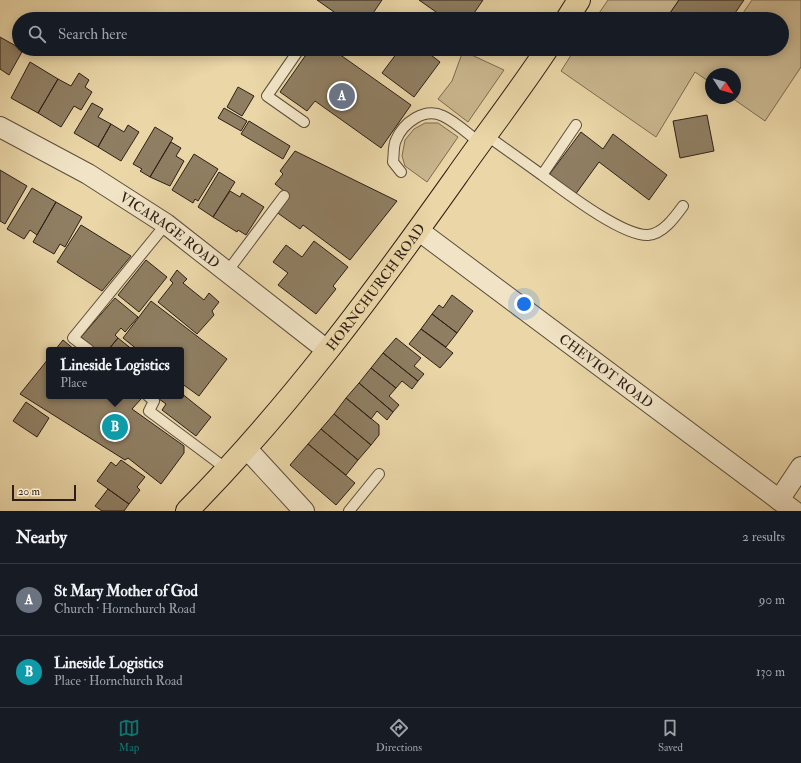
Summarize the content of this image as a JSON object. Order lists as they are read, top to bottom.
{
  "streets": {
    "main road": ["HORNCHURCH ROAD"],
    "street": ["VICARAGE ROAD", "CHEVIOT ROAD"]
  },
  "crossings": [
    ["VICARAGE ROAD", "HORNCHURCH ROAD"],
    ["HORNCHURCH ROAD", "CHEVIOT ROAD"]
  ],
  "scale_bar": "20 m",
  "north": "bottom right",
  "page": {
    "search": "Search here",
    "pins": ["A", "B"],
    "popup": ["Lineside Logistics", "Place"],
    "scale": "20 m",
    "heading": ["Nearby", "2 results"],
    "list": [
      {
        "mark": "A",
        "name": "St Mary Mother of God",
        "note": "Church · Hornchurch Road",
        "value": "90 m"
      },
      {
        "mark": "B",
        "name": "Lineside Logistics",
        "note": "Place · Hornchurch Road",
        "value": "130 m"
      }
    ],
    "nav": ["Map", "Directions", "Saved"]
  }
}
